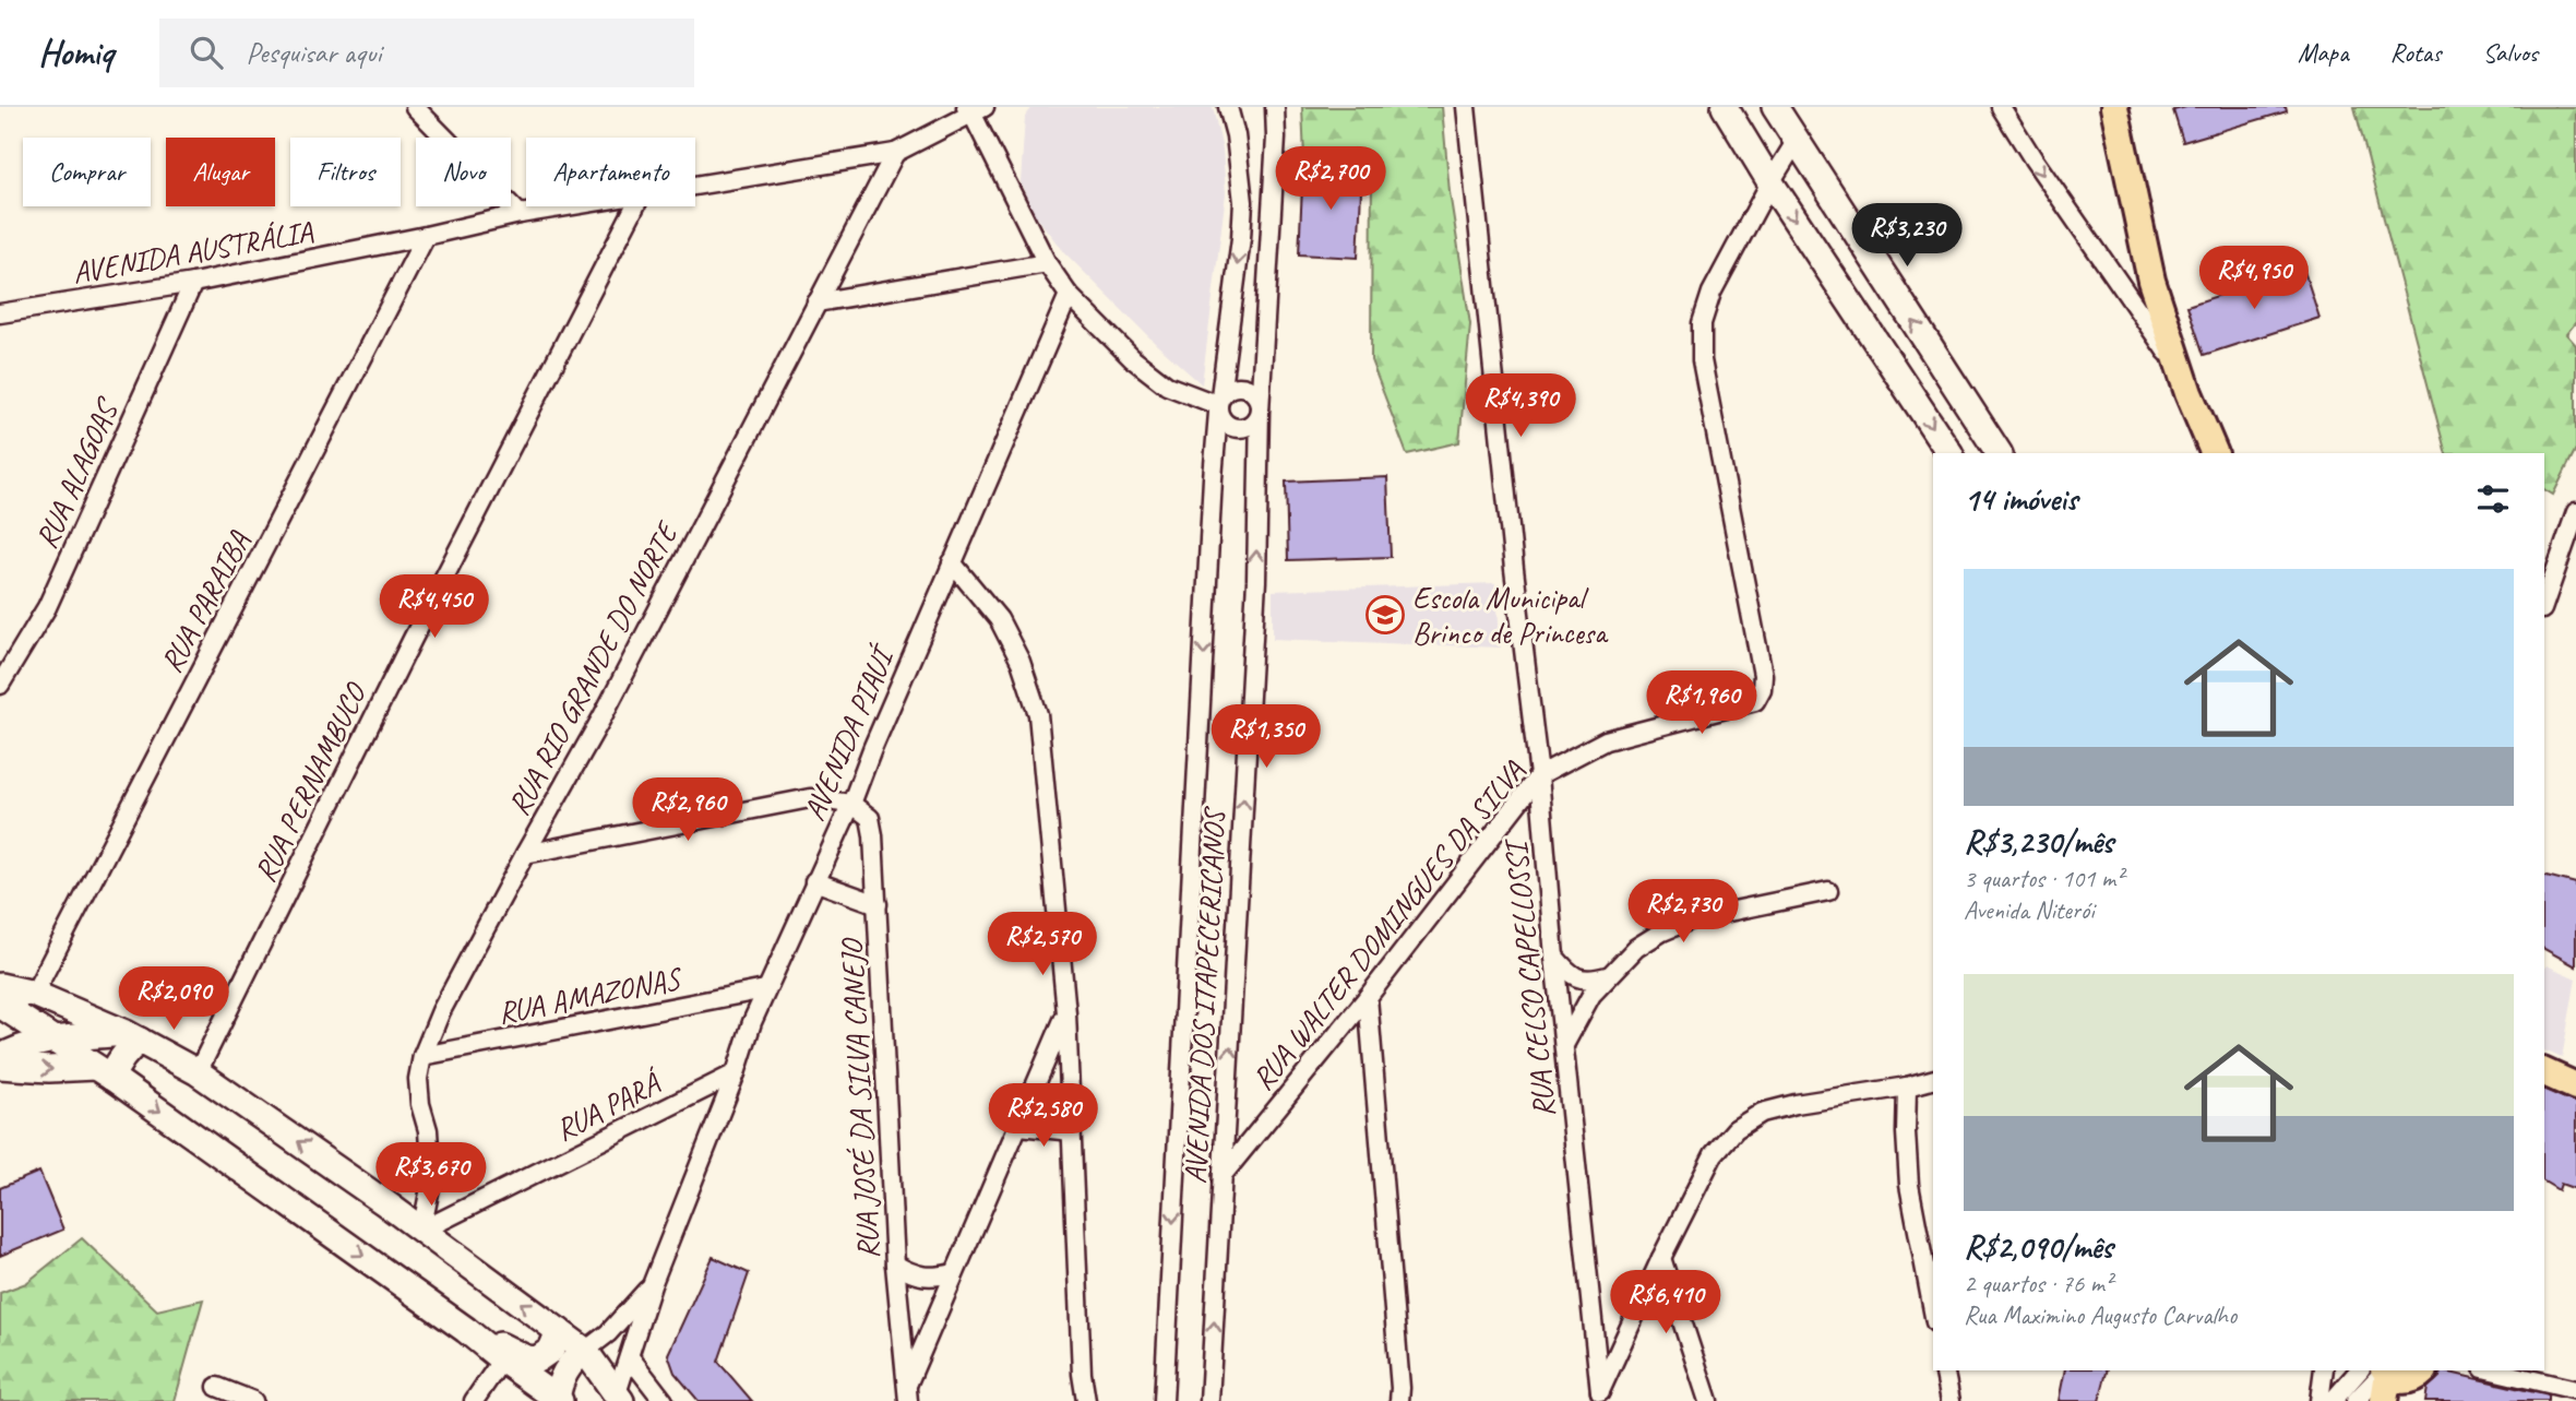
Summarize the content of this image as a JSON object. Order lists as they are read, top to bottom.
{
  "streets": {
    "street": [
      "AVENIDA AUSTRÁLIA",
      "RUA ALAGOAS",
      "RUA PARAIBA",
      "RUA RIO GRANDE DO NORTE",
      "AVENIDA PIAUÍ",
      "RUA PERNAMBUCO",
      "RUA WALTER DOMINGUES DA SILVA",
      "RUA CELSO CAPELLOSSI",
      "RUA AMAZONAS",
      "AVENIDA DOS ITAPECERICANOS",
      "RUA JOSÉ DA SILVA CANEJO",
      "RUA PARÁ"
    ]
  },
  "crossings": [
    ["AVENIDA AUSTRÁLIA", "RUA ALAGOAS"],
    ["AVENIDA AUSTRÁLIA", "RUA PARAIBA"],
    ["AVENIDA AUSTRÁLIA", "RUA RIO GRANDE DO NORTE"],
    ["RUA RIO GRANDE DO NORTE", "RUA AMAZONAS"],
    ["RUA RIO GRANDE DO NORTE", "RUA PARÁ"],
    ["AVENIDA PIAUÍ", "RUA AMAZONAS"],
    ["AVENIDA PIAUÍ", "RUA JOSÉ DA SILVA CANEJO"],
    ["AVENIDA PIAUÍ", "RUA PARÁ"],
    ["RUA WALTER DOMINGUES DA SILVA", "RUA CELSO CAPELLOSSI"],
    ["RUA WALTER DOMINGUES DA SILVA", "AVENIDA DOS ITAPECERICANOS"]
  ],
  "places": {
    "school or university": ["Escola Municipal Brinco de Princesa"]
  },
  "page": {
    "header": "Homiq",
    "search": "Pesquisar aqui",
    "nav": ["Mapa", "Rotas", "Salvos"],
    "chip": [
      "Comprar",
      "Alugar",
      "Filtros",
      "Novo",
      "Apartamento"
    ],
    "price": [
      "R$2,700",
      "R$3,230",
      "R$4,950",
      "R$4,390",
      "R$4,450",
      "R$1,960",
      "R$1,350",
      "R$2,960",
      "R$2,730",
      "R$2,570",
      "R$2,090",
      "R$2,580",
      "R$3,670",
      "R$6,410"
    ],
    "heading": "14 imóveis",
    "list": [
      {
        "name": "R$3,230/mês",
        "note": "3 quartos · 101 m² · Avenida Niterói"
      },
      {
        "name": "R$2,090/mês",
        "note": "2 quartos · 76 m² · Rua Maximino Augusto Carvalho"
      }
    ]
  }
}
